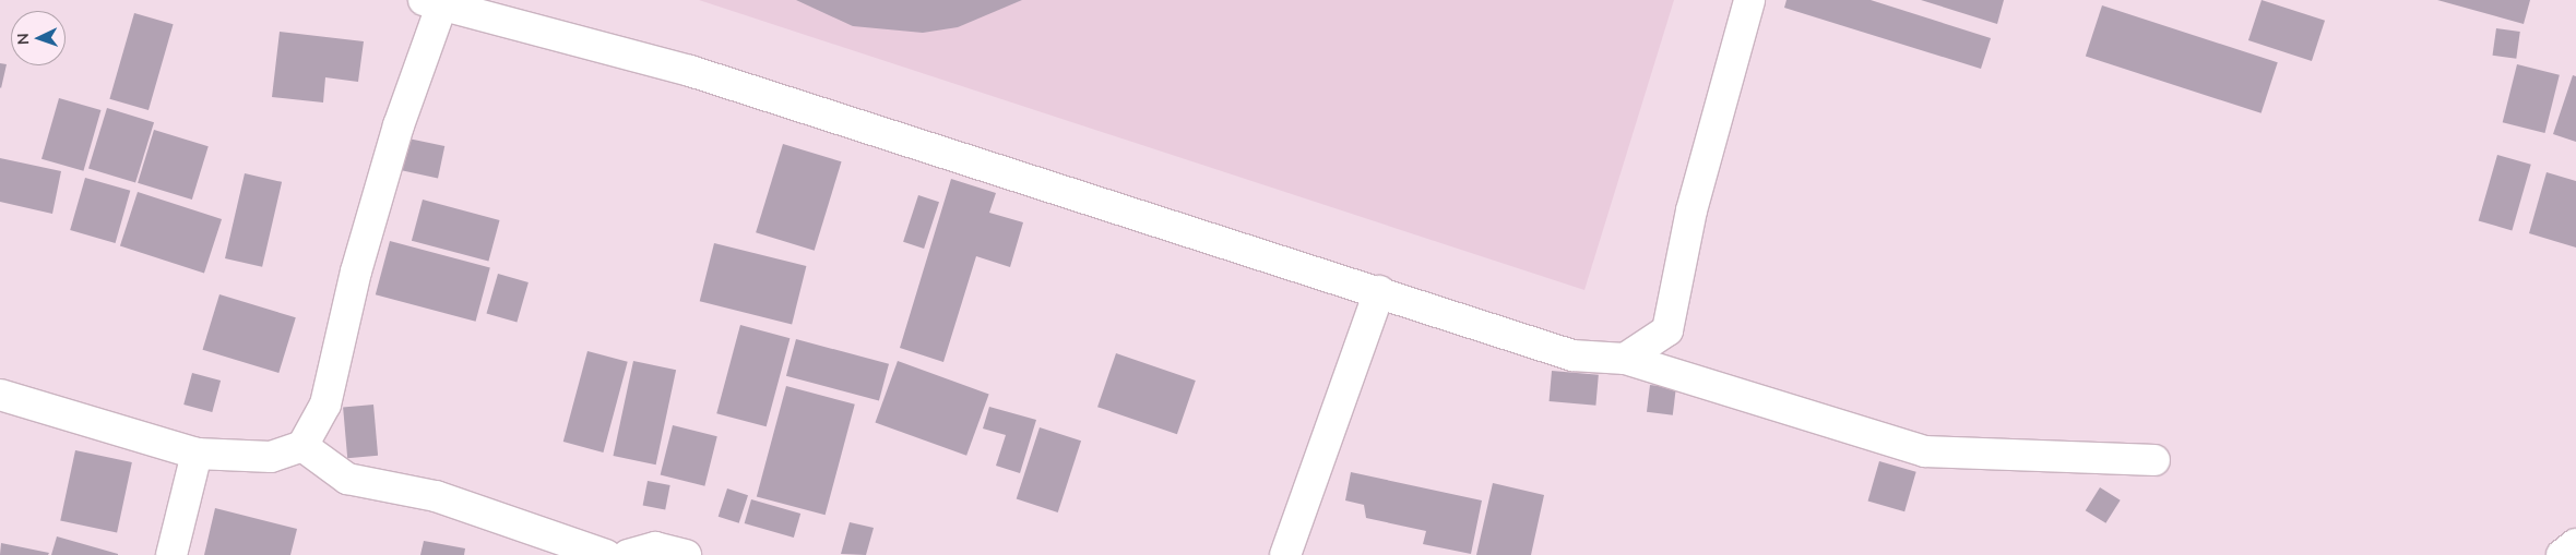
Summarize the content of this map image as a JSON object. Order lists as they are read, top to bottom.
{
  "north": "left"
}
